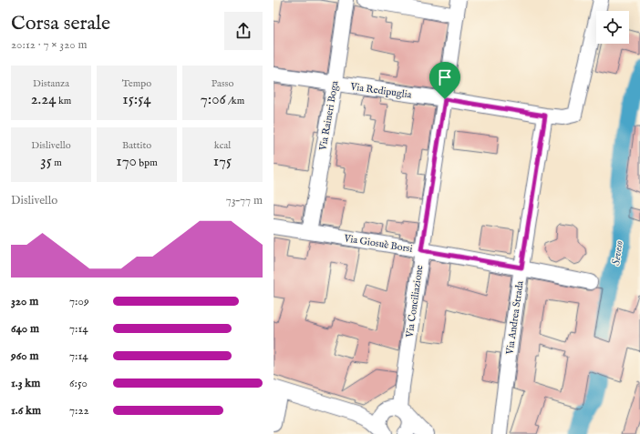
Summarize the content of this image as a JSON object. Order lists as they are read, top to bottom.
{
  "streets": {
    "street": [
      "Via Redipuglia",
      "Via Raineri Boga",
      "Via Giosuè Borsi",
      "Via Conciliazione",
      "Via Andrea Strada"
    ]
  },
  "crossings": [
    ["Via Redipuglia", "Via Raineri Boga"],
    ["Via Redipuglia", "Via Conciliazione"],
    ["Via Redipuglia", "Via Andrea Strada"],
    ["Via Raineri Boga", "Via Giosuè Borsi"],
    ["Via Giosuè Borsi", "Via Conciliazione"],
    ["Via Giosuè Borsi", "Via Andrea Strada"]
  ],
  "water": ["Seveso"],
  "page": {
    "heading": ["Corsa serale", "20:12 · 7 × 320 m"],
    "stats": [
      ["Distanza", "2.24 km"],
      ["Tempo", "15:54"],
      ["Passo", "7:06 /km"],
      ["Dislivello", "35 m"],
      ["Battito", "170 bpm"],
      ["kcal", "175"]
    ],
    "chart": ["Dislivello", "73–77 m"],
    "list": [
      {
        "name": "320 m",
        "note": "7:09"
      },
      {
        "name": "640 m",
        "note": "7:14"
      },
      {
        "name": "960 m",
        "note": "7:14"
      },
      {
        "name": "1.3 km",
        "note": "6:50"
      },
      {
        "name": "1.6 km",
        "note": "7:22"
      }
    ]
  }
}
